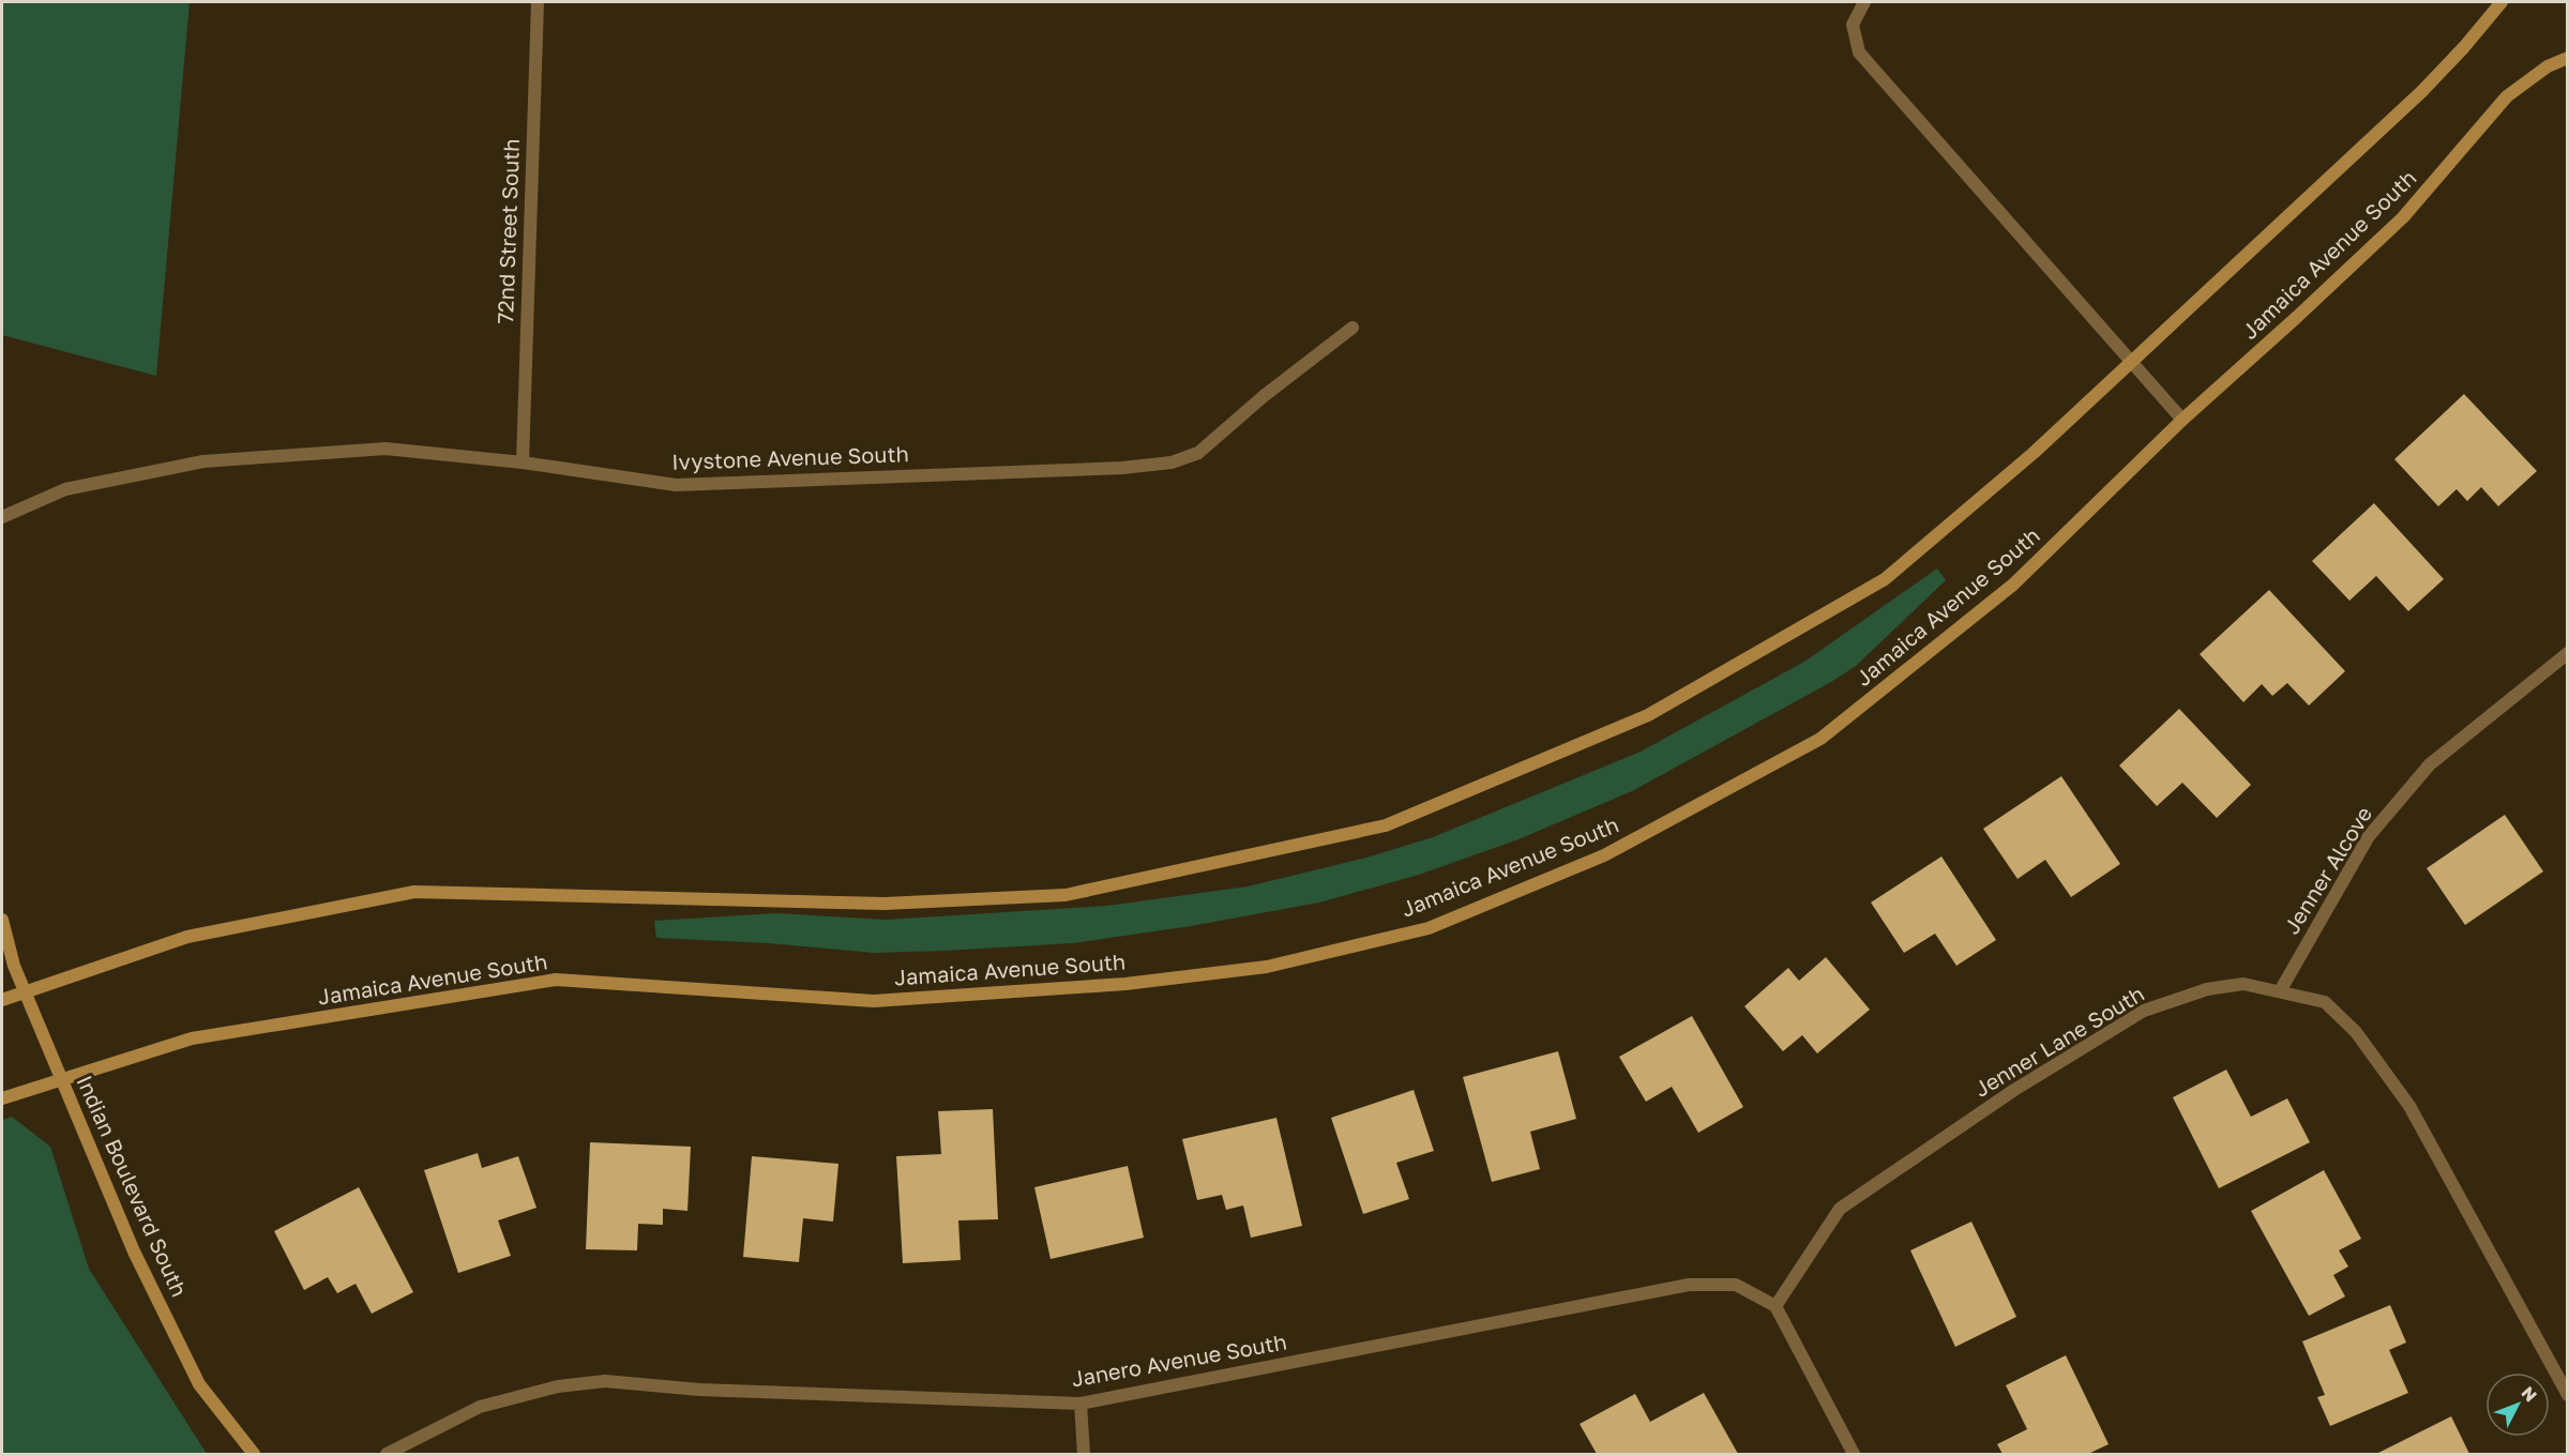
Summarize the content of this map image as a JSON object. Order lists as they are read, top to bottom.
{
  "streets": {
    "street": [
      "72nd Street South",
      "Jamaica Avenue South",
      "Ivystone Avenue South",
      "Jenner Alcove",
      "Jenner Lane South",
      "Indian Boulevard South",
      "Janero Avenue South"
    ]
  },
  "crossings": [
    ["72nd Street South", "Ivystone Avenue South"],
    ["Jamaica Avenue South", "Indian Boulevard South"],
    ["Jenner Alcove", "Jenner Lane South"],
    ["Jenner Lane South", "Janero Avenue South"]
  ],
  "north": "top right"
}
